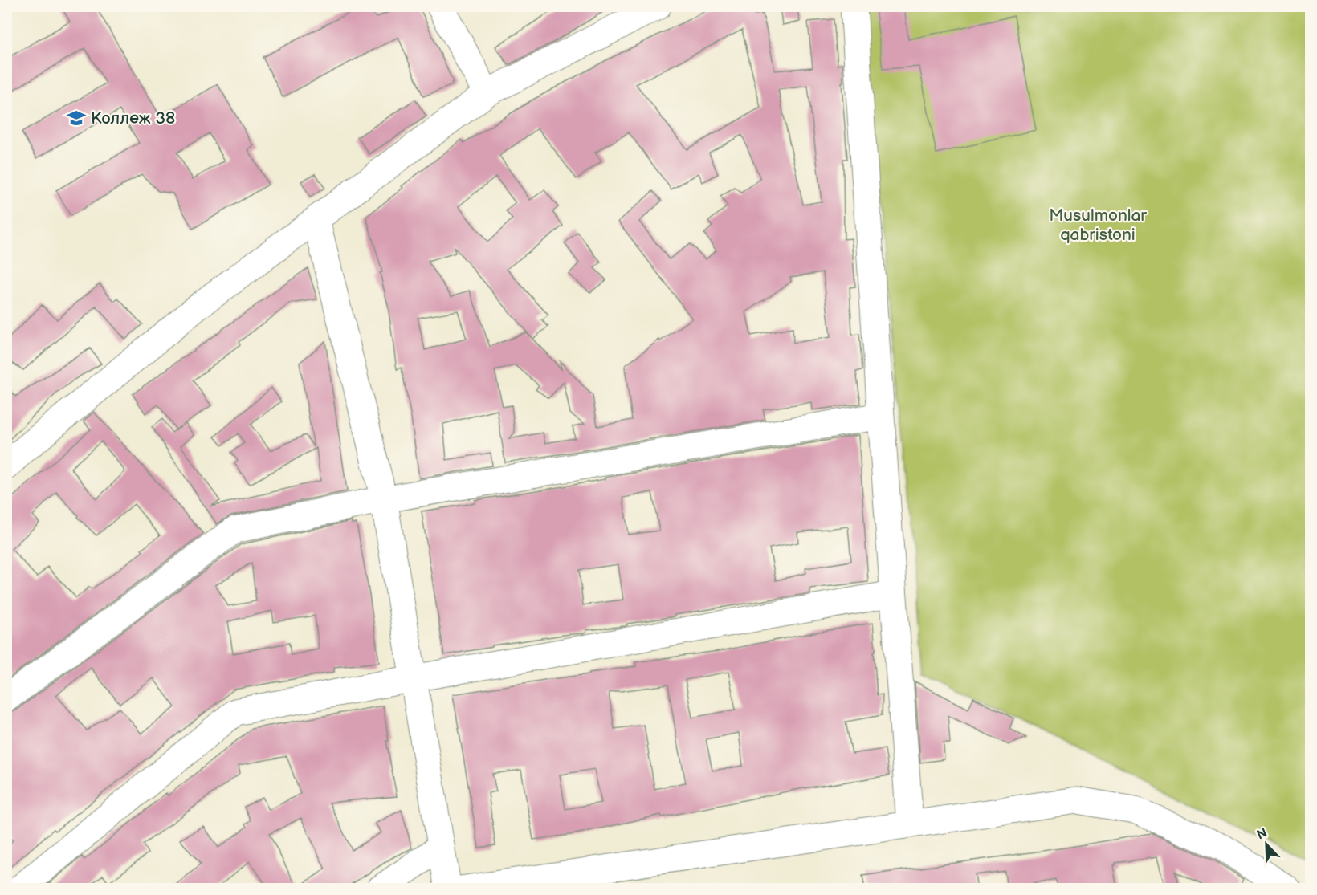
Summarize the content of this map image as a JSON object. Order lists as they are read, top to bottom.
{
  "parks": ["Musulmonlar qabristoni"],
  "places": {
    "school or university": ["Коллеж 38"]
  },
  "north": "top left"
}
